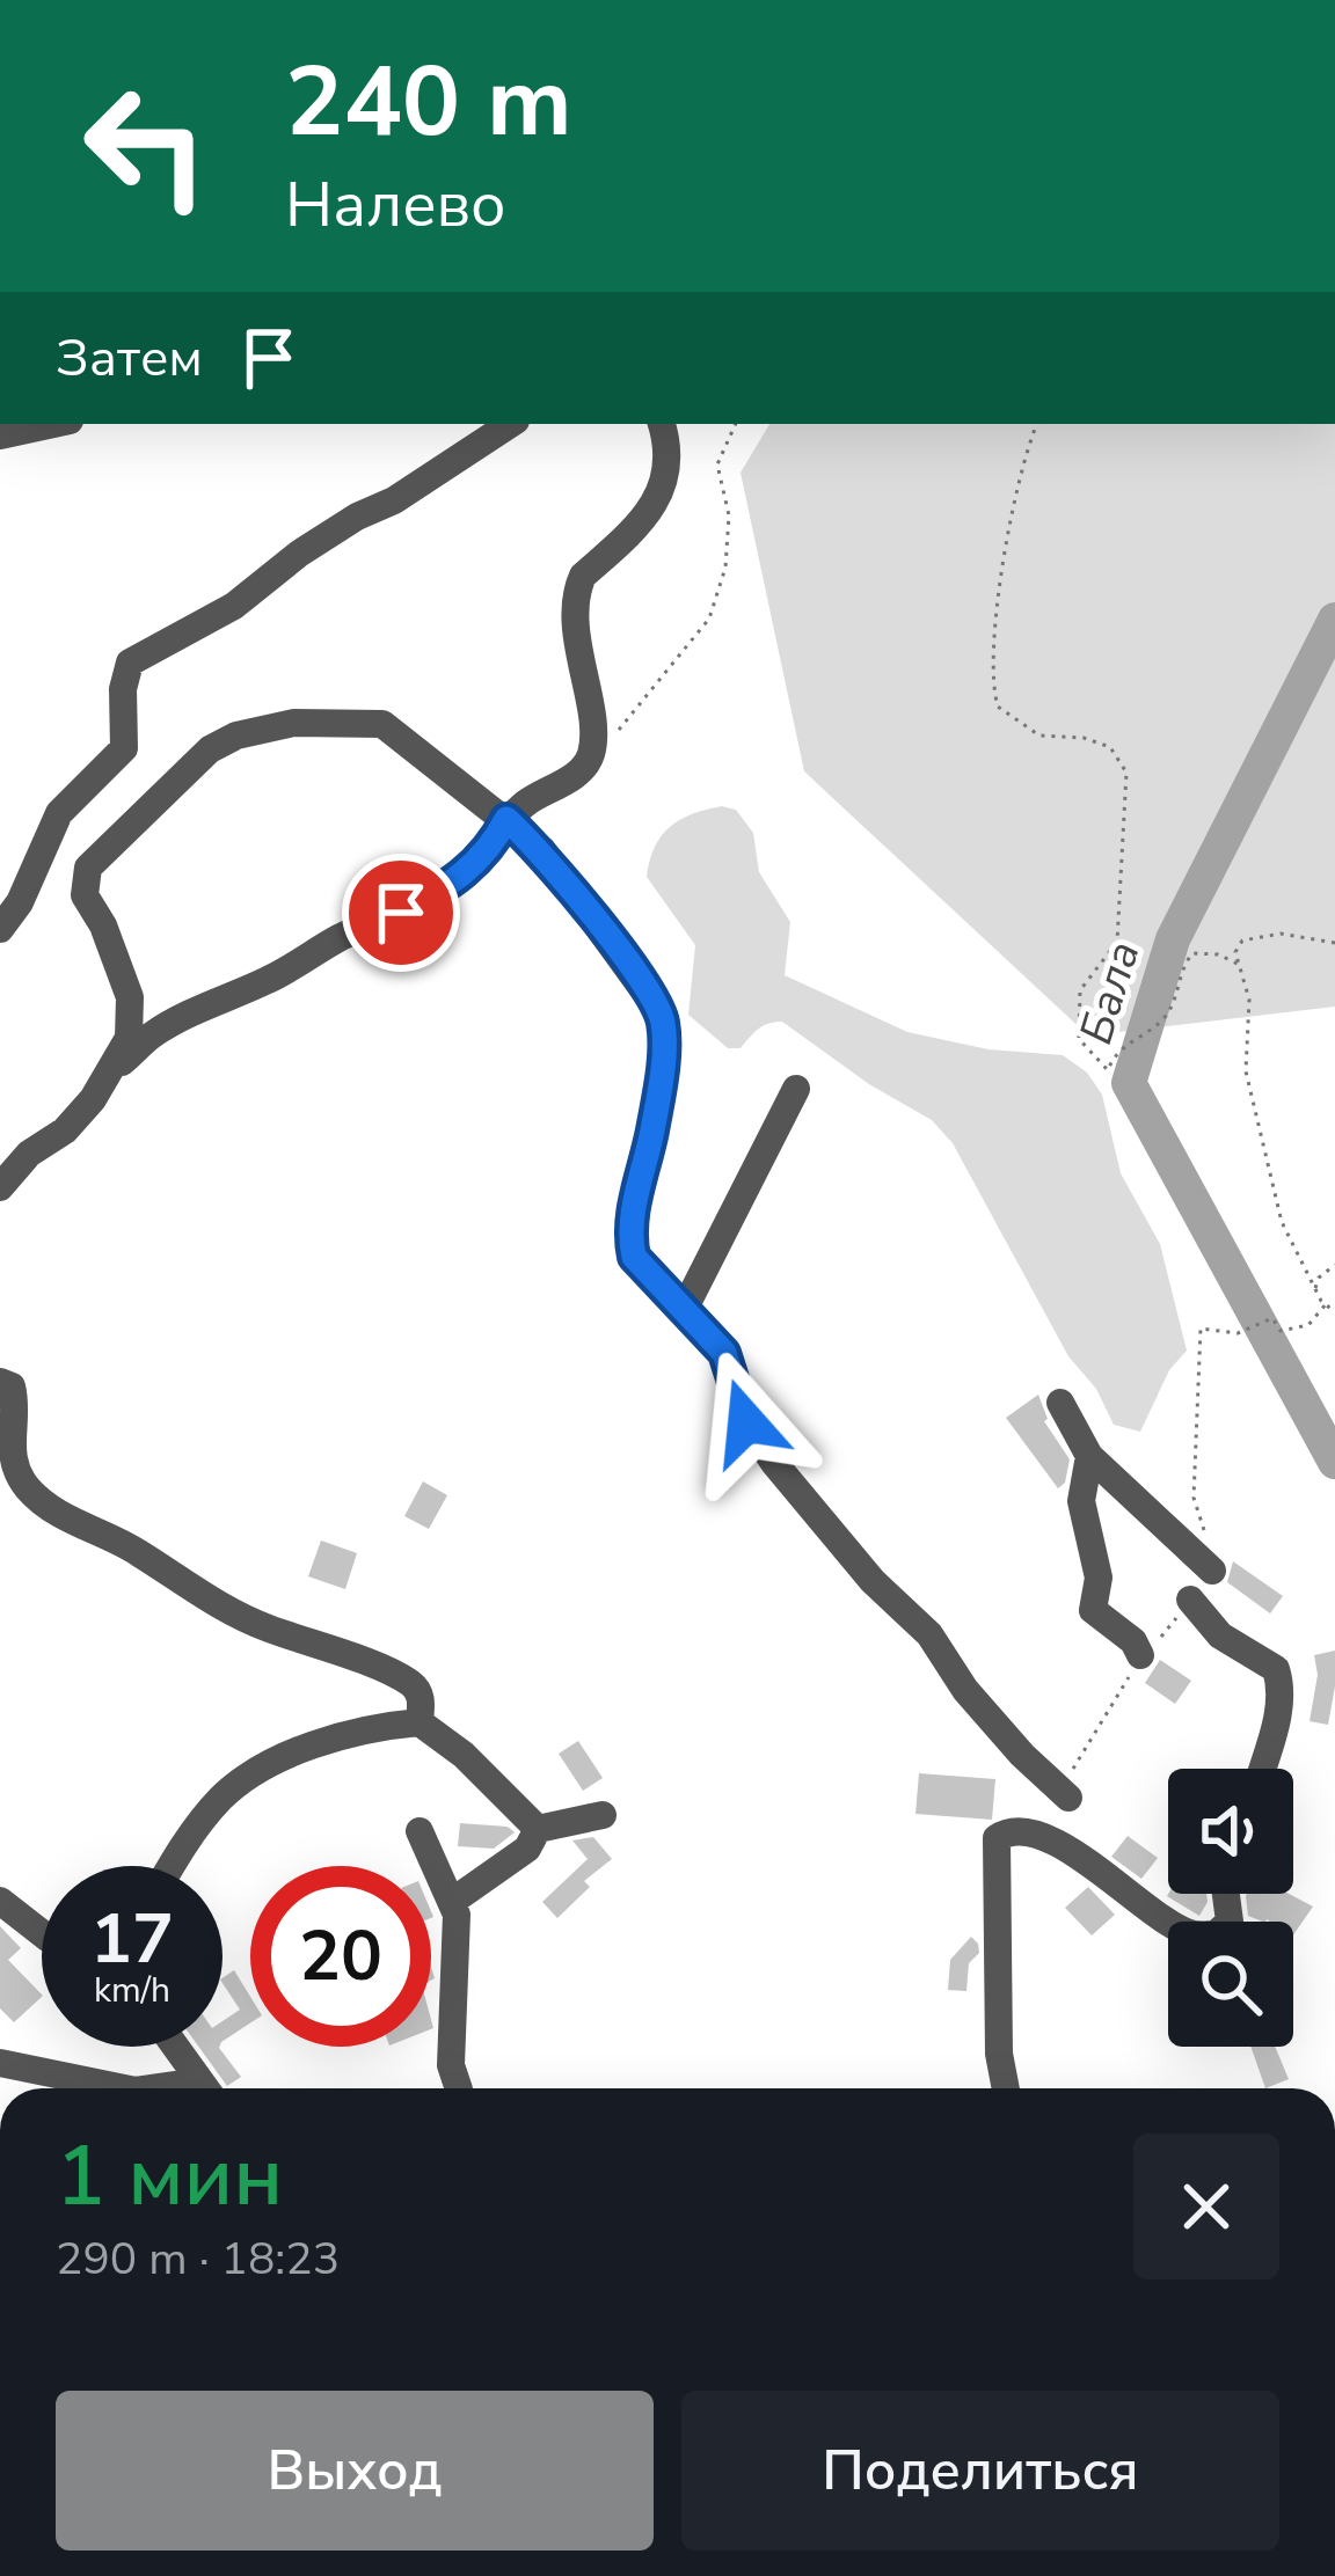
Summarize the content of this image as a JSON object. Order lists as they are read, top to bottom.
{
  "water": ["Бала"],
  "page": {
    "turn": ["240 m", "Налево"],
    "then": "Затем",
    "speed": "17 km/h",
    "limit": "20",
    "heading": ["1 мин", "290 m · 18:23"],
    "buttons": ["Выход", "Поделиться"]
  }
}
